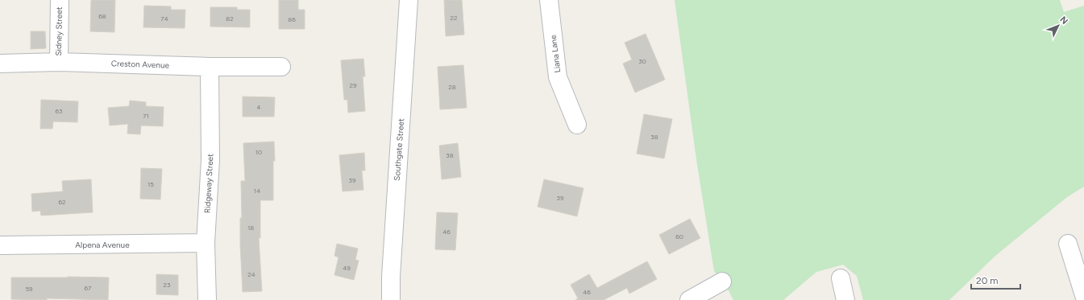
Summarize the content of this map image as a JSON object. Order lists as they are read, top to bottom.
{
  "streets": {
    "street": [
      "Sidney Street",
      "Liana Lane",
      "Creston Avenue",
      "Southgate Street",
      "Ridgeway Street",
      "Alpena Avenue"
    ]
  },
  "crossings": [
    ["Sidney Street", "Creston Avenue"],
    ["Creston Avenue", "Ridgeway Street"],
    ["Ridgeway Street", "Alpena Avenue"]
  ],
  "house_numbers": [
    "68",
    "22",
    "74",
    "82",
    "86",
    "30",
    "29",
    "28",
    "4",
    "63",
    "71",
    "38",
    "10",
    "38",
    "39",
    "15",
    "14",
    "39",
    "62",
    "18",
    "46",
    "60",
    "49",
    "24",
    "23",
    "67",
    "59",
    "46"
  ],
  "scale_bar": "20 m",
  "north": "top right"
}
